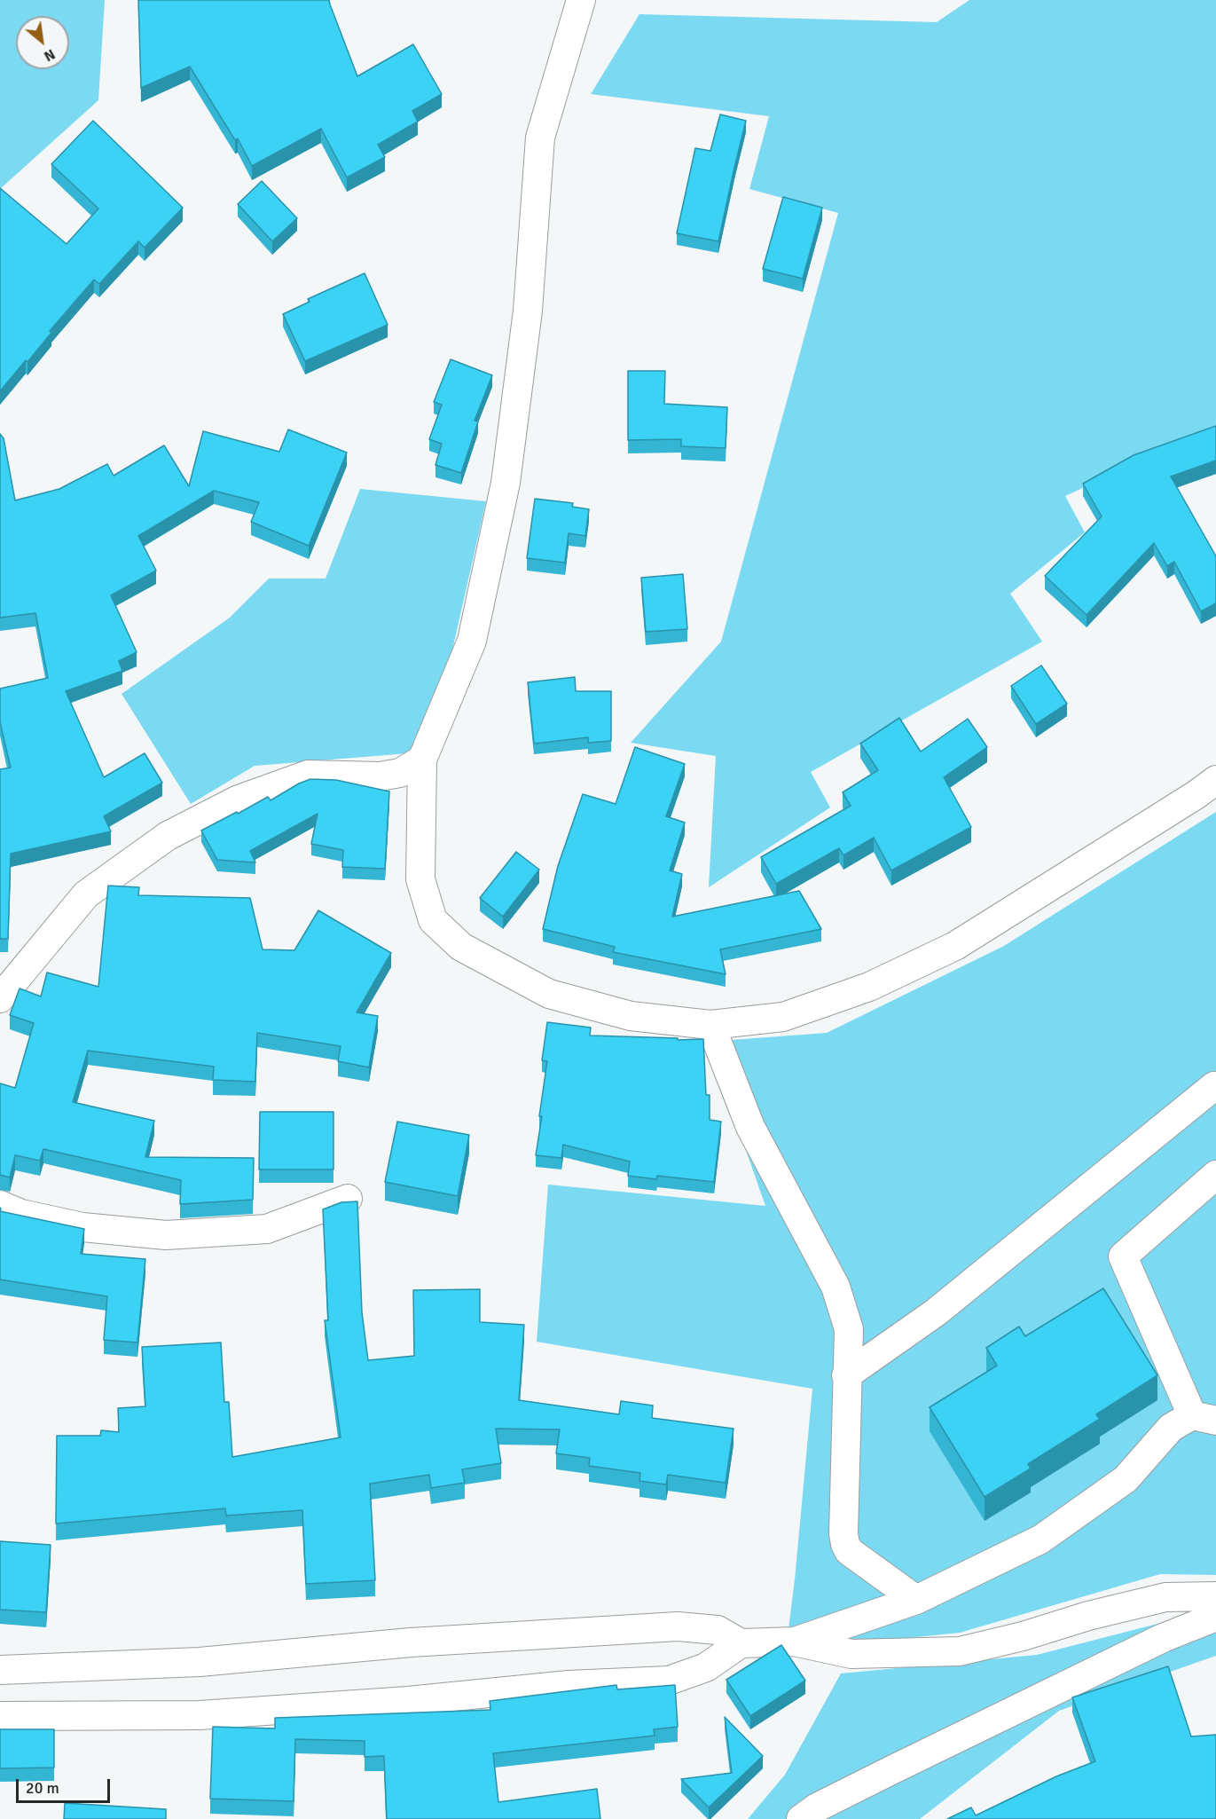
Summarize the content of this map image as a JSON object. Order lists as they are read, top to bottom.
{
  "scale_bar": "20 m",
  "north": "bottom right"
}
